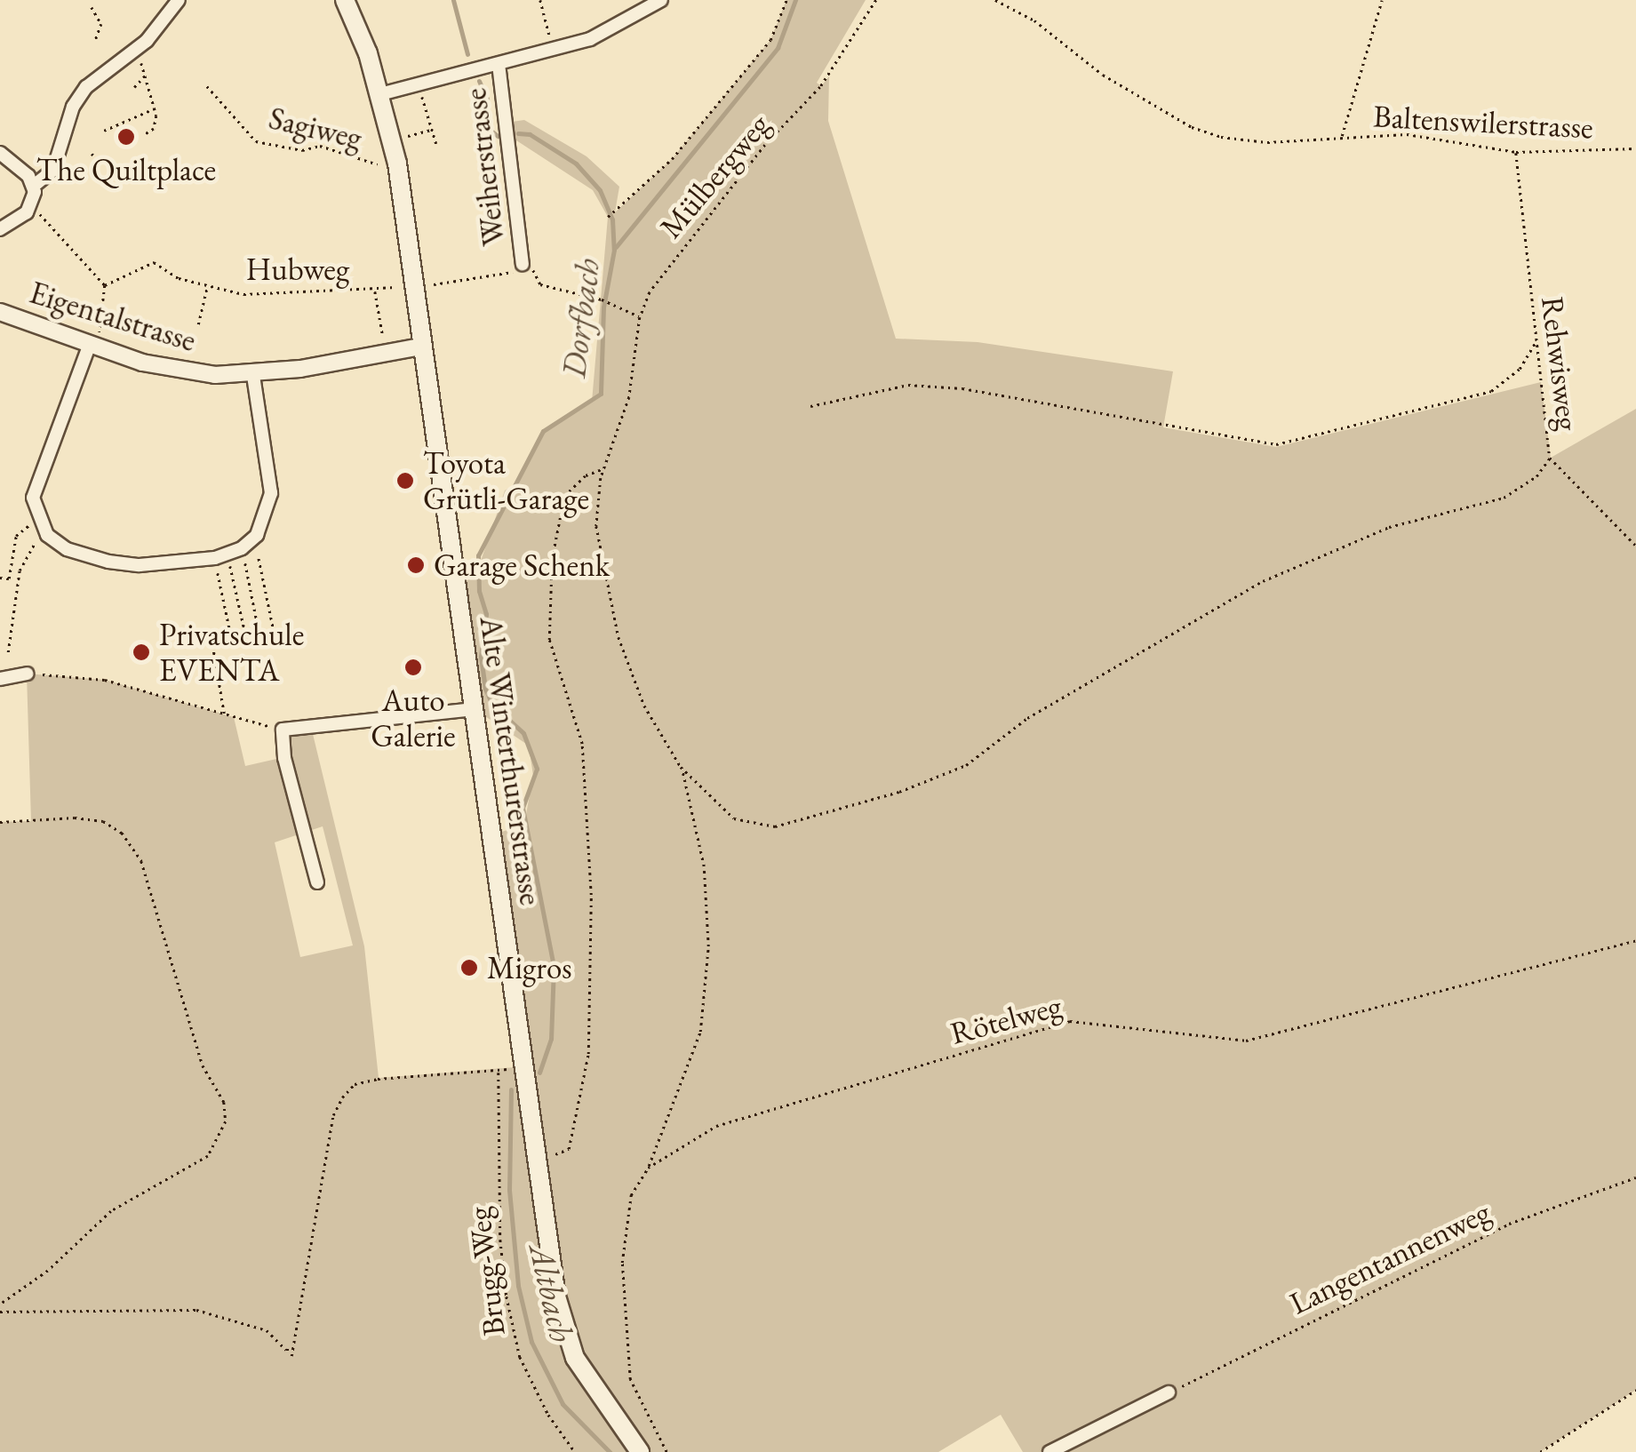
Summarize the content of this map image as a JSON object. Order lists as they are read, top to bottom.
{
  "streets": {
    "main road": ["Alte Winterthurerstrasse"],
    "street": ["Weiherstrasse", "Eigentalstrasse"],
    "path": [
      "Baltenswilerstrasse",
      "Sagiweg",
      "Mülbergweg",
      "Hubweg",
      "Rehwisweg",
      "Rötelweg",
      "Langentannenweg",
      "Brugg-Weg"
    ]
  },
  "crossings": [
    ["Baltenswilerstrasse", "Rehwisweg"],
    ["Eigentalstrasse", "Alte Winterthurerstrasse"]
  ],
  "water": ["Dorfbach", "Altbach"],
  "places": [
    "The Quiltplace",
    "Toyota Grütli-Garage",
    "Garage Schenk",
    "Privatschule EVENTA",
    "Auto Galerie",
    "Migros"
  ]
}
